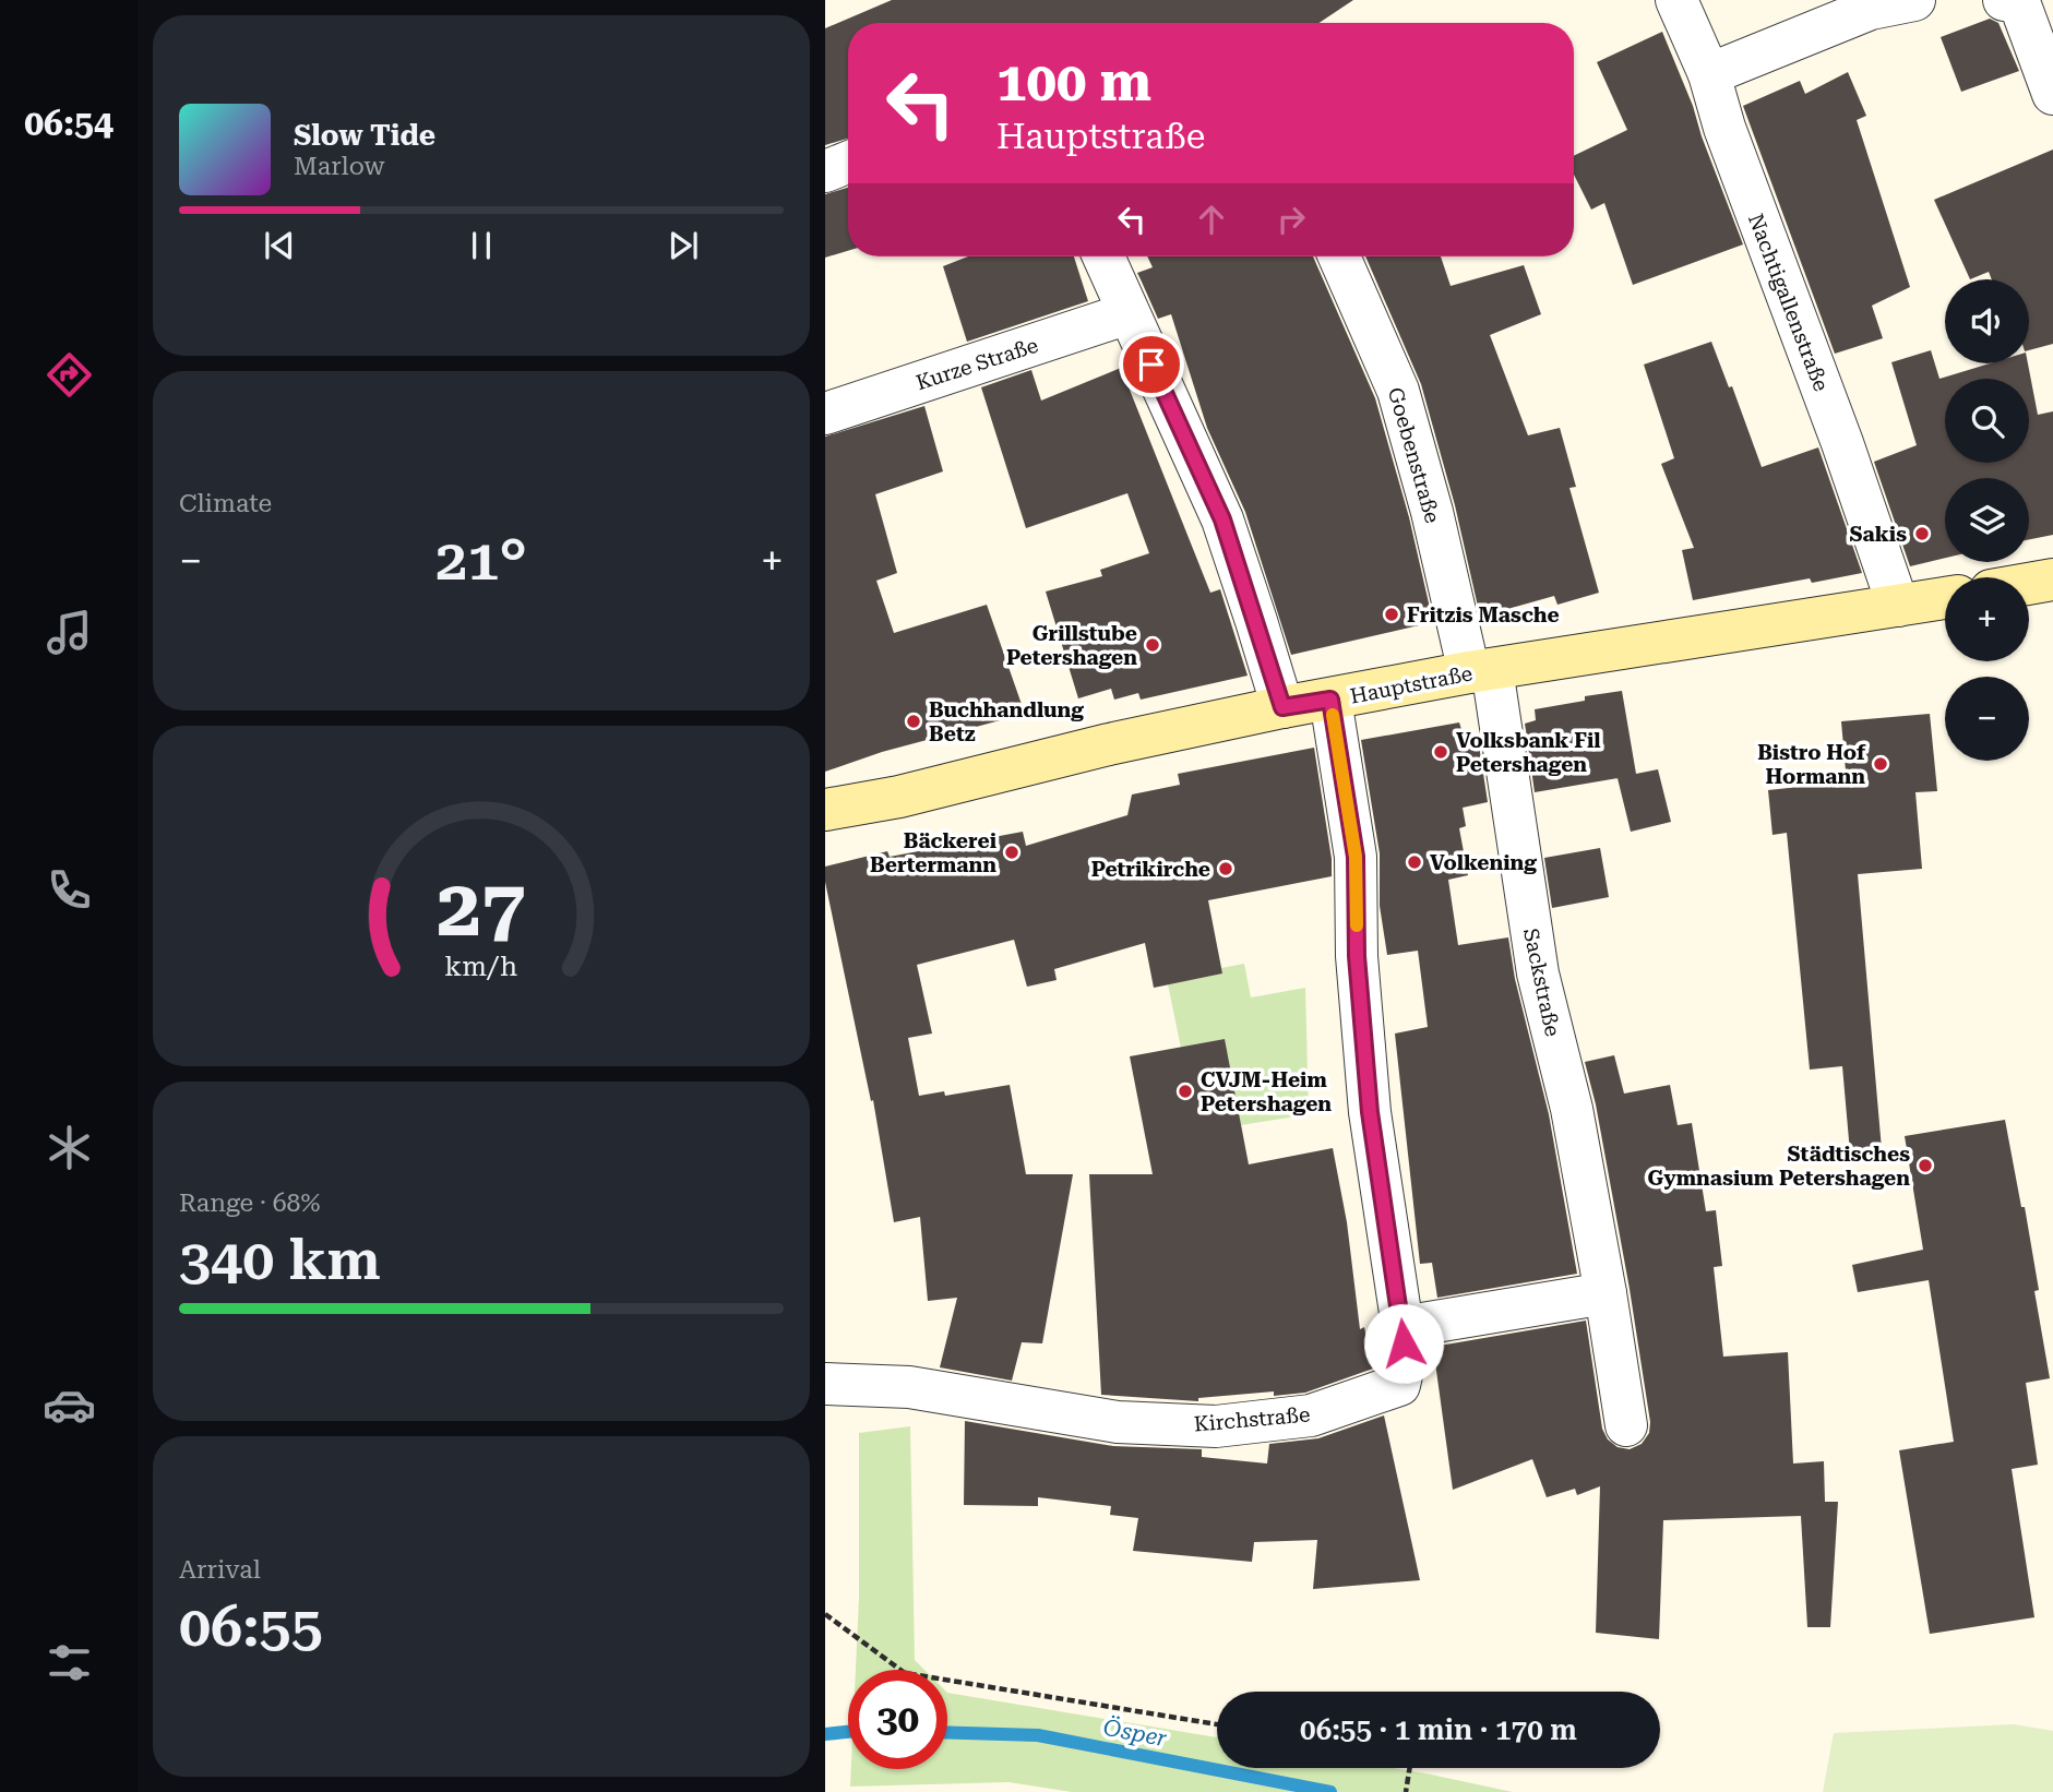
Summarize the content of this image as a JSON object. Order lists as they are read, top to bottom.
{
  "streets": {
    "street": [
      "Nachtigallenstraße",
      "Kurze Straße",
      "Goebenstraße",
      "Hauptstraße",
      "Sackstraße",
      "Kirchstraße"
    ]
  },
  "crossings": [
    ["Nachtigallenstraße", "Hauptstraße"],
    ["Goebenstraße", "Hauptstraße"],
    ["Goebenstraße", "Sackstraße"],
    ["Hauptstraße", "Sackstraße"],
    ["Hauptstraße", "Kirchstraße"]
  ],
  "water": ["Ösper"],
  "places": [
    "Sakis",
    "Fritzis Masche",
    "Grillstube Petershagen",
    "Buchhandlung Betz",
    "Volksbank Fil Petershagen",
    "Bistro Hof Hormann",
    "Bäckerei Bertermann",
    "Volkening",
    "Petrikirche",
    "CVJM-Heim Petershagen",
    "Städtisches Gymnasium Petershagen"
  ],
  "page": {
    "tabs": "06:54",
    "turn": ["100 m", "Hauptstraße"],
    "song": ["Slow Tide", "Marlow"],
    "map_buttons": ["+", "−"],
    "tile": [
      "Climate",
      ["Range · 68%", "340 km"],
      ["Arrival", "06:55"]
    ],
    "heat": ["−", "21°", "+"],
    "limit": "30",
    "trip": "06:55 · 1 min · 170 m",
    "gauge": ["27", "km/h"]
  }
}
